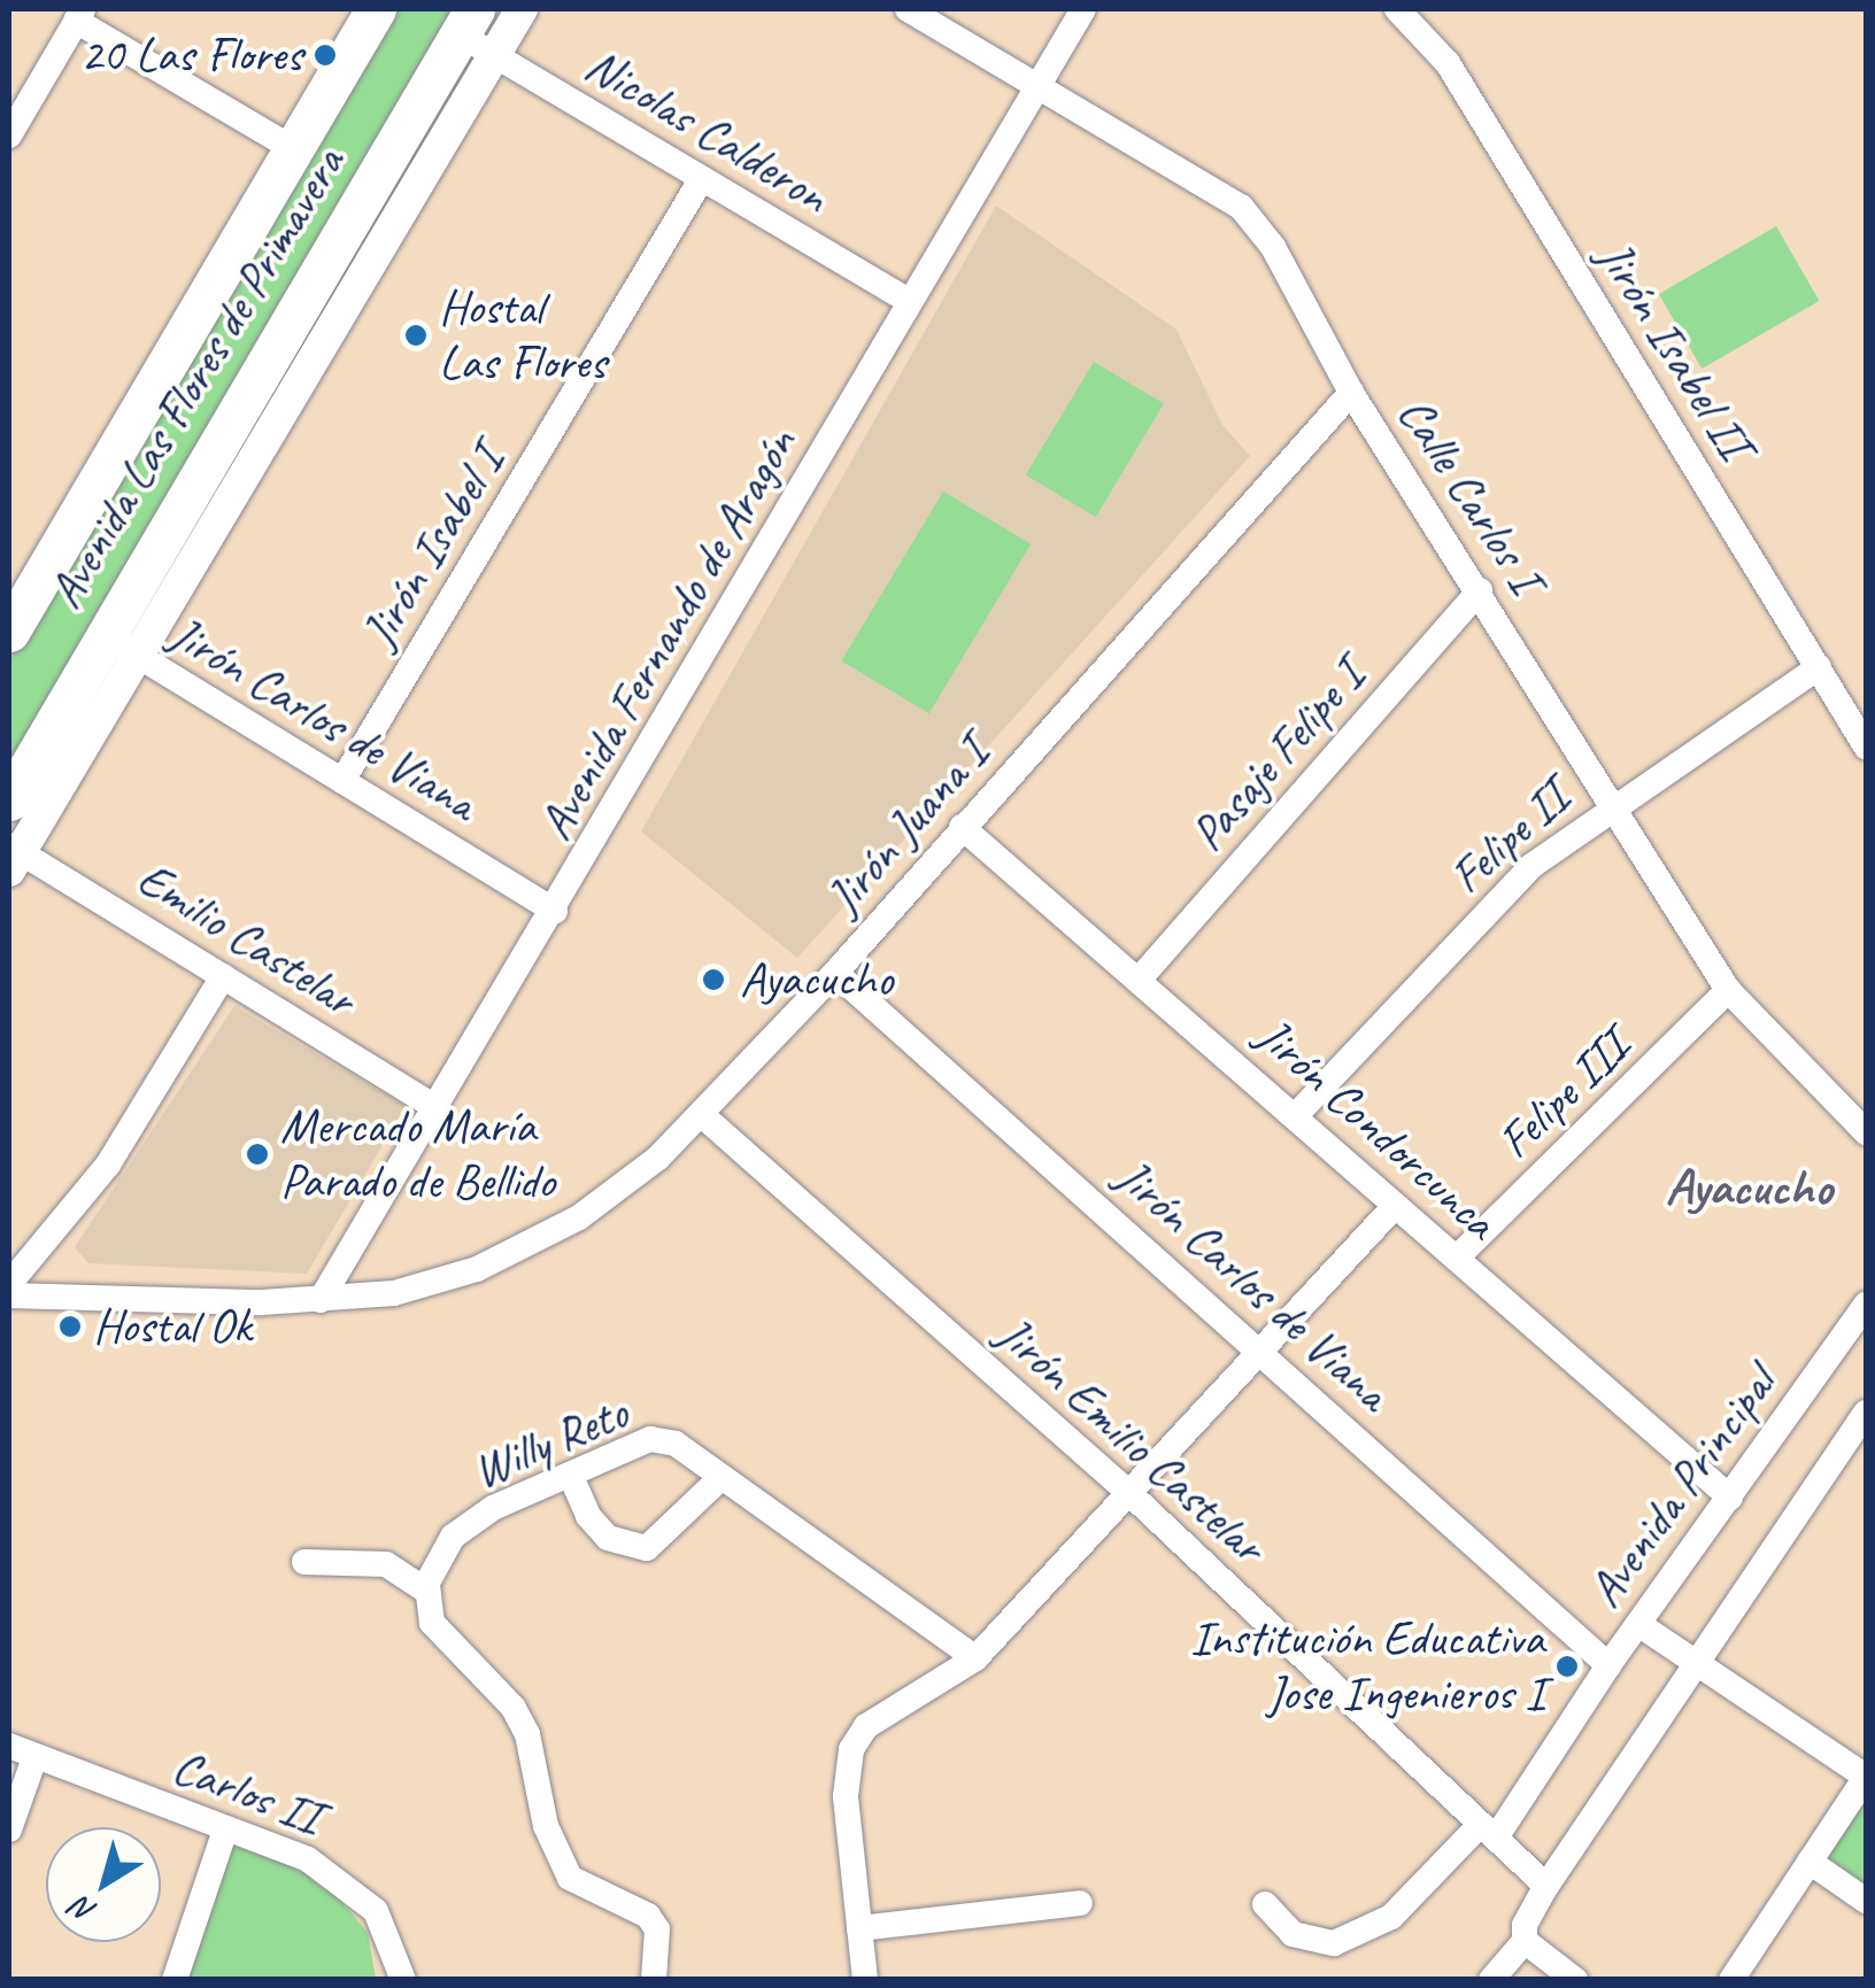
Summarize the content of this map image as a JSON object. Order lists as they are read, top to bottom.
{
  "streets": {
    "main road": ["Avenida Las Flores de Primavera"],
    "street": [
      "Nicolas Calderon",
      "Jirón Isabel II",
      "Calle Carlos I",
      "Jirón Isabel I",
      "Avenida Fernando de Aragón",
      "Jirón Carlos de Viana",
      "Pasaje Felipe I",
      "Jirón Juana I",
      "Felipe II",
      "Emilio Castelar",
      "Felipe III",
      "Jirón Condorcunca",
      "Jirón Emilio Castelar",
      "Willy Reto",
      "Avenida Principal",
      "Carlos II"
    ]
  },
  "crossings": [
    ["Nicolas Calderon", "Avenida Las Flores de Primavera"],
    ["Nicolas Calderon", "Jirón Isabel I"],
    ["Nicolas Calderon", "Avenida Fernando de Aragón"],
    ["Jirón Isabel II", "Felipe II"],
    ["Avenida Las Flores de Primavera", "Jirón Carlos de Viana"],
    ["Calle Carlos I", "Avenida Fernando de Aragón"],
    ["Calle Carlos I", "Pasaje Felipe I"],
    ["Calle Carlos I", "Jirón Juana I"],
    ["Calle Carlos I", "Felipe II"],
    ["Calle Carlos I", "Felipe III"],
    ["Jirón Isabel I", "Jirón Carlos de Viana"],
    ["Avenida Fernando de Aragón", "Jirón Carlos de Viana"],
    ["Avenida Fernando de Aragón", "Jirón Juana I"],
    ["Avenida Fernando de Aragón", "Emilio Castelar"],
    ["Jirón Carlos de Viana", "Jirón Juana I"],
    ["Jirón Carlos de Viana", "Avenida Principal"],
    ["Pasaje Felipe I", "Jirón Condorcunca"],
    ["Jirón Juana I", "Jirón Condorcunca"],
    ["Jirón Juana I", "Jirón Emilio Castelar"],
    ["Felipe II", "Jirón Condorcunca"],
    ["Felipe III", "Jirón Condorcunca"],
    ["Jirón Condorcunca", "Avenida Principal"],
    ["Jirón Emilio Castelar", "Avenida Principal"]
  ],
  "districts": ["Ayacucho"],
  "places": [
    "20 Las Flores",
    "Hostal Las Flores",
    "Ayacucho",
    "Mercado María Parado de Bellido",
    "Hostal Ok",
    "Institución Educativa Jose Ingenieros I"
  ],
  "north": "bottom left"
}
